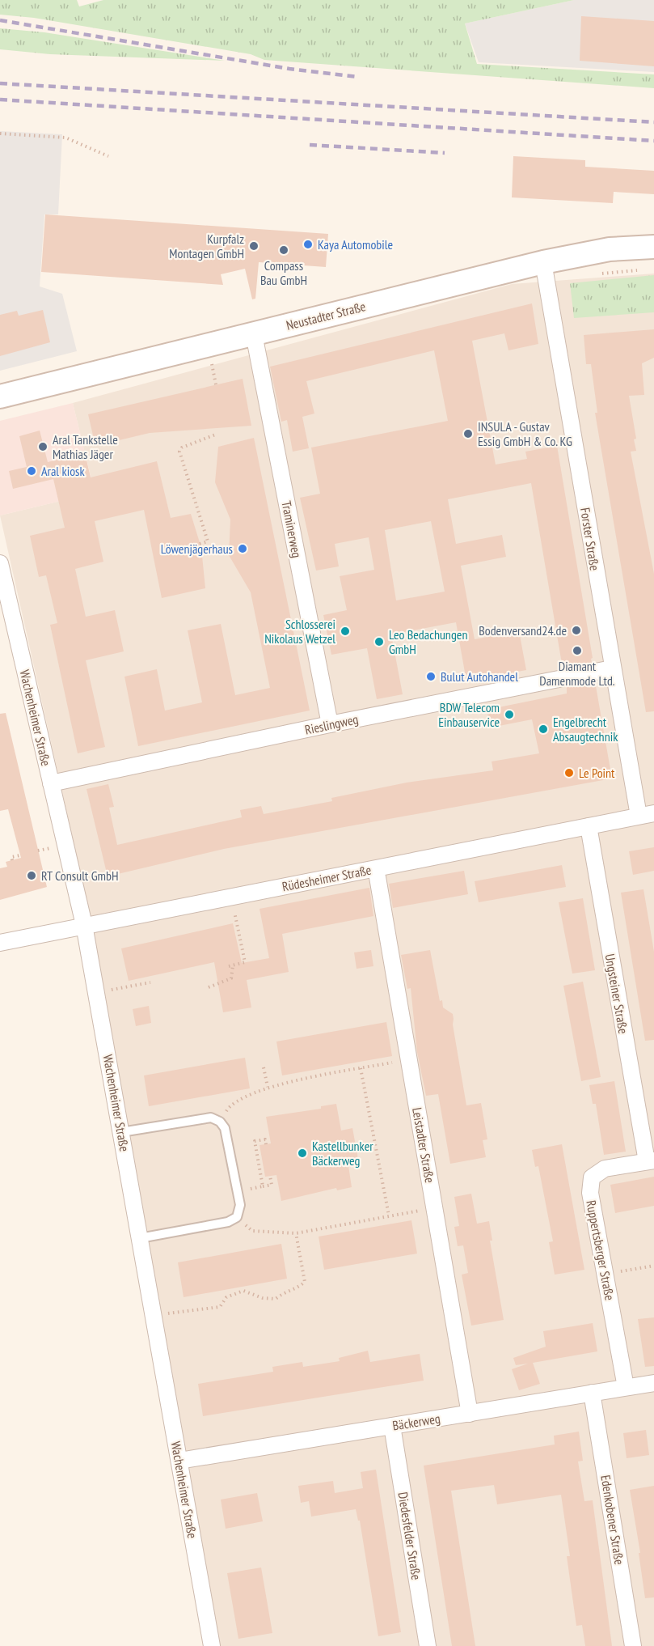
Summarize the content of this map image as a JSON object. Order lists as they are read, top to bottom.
{
  "streets": {
    "main road": ["Neustadter Straße"],
    "street": [
      "Traminerweg",
      "Forster Straße",
      "Wachenheimer Straße",
      "Rieslingweg",
      "Rüdesheimer Straße",
      "Ungsteiner Straße",
      "Leistadter Straße",
      "Ruppertsberger Straße",
      "Bäckerweg",
      "Edenkobener Straße",
      "Diedesfelder Straße"
    ]
  },
  "crossings": [
    ["Neustadter Straße", "Traminerweg"],
    ["Neustadter Straße", "Forster Straße"],
    ["Traminerweg", "Rieslingweg"],
    ["Forster Straße", "Rieslingweg"],
    ["Forster Straße", "Rüdesheimer Straße"],
    ["Wachenheimer Straße", "Rieslingweg"],
    ["Wachenheimer Straße", "Rüdesheimer Straße"],
    ["Wachenheimer Straße", "Bäckerweg"],
    ["Rüdesheimer Straße", "Ungsteiner Straße"],
    ["Ungsteiner Straße", "Ruppertsberger Straße"],
    ["Leistadter Straße", "Bäckerweg"],
    ["Ruppertsberger Straße", "Bäckerweg"],
    ["Bäckerweg", "Edenkobener Straße"],
    ["Bäckerweg", "Diedesfelder Straße"]
  ],
  "places": [
    "Kaya Automobile",
    "Kurpfalz Montagen GmbH",
    "Compass Bau GmbH",
    "INSULA - Gustav Essig GmbH & Co. KG",
    "Aral Tankstelle Mathias Jäger",
    "Aral kiosk",
    "Löwenjägerhaus",
    "Bodenversand24.de",
    "Schlosserei Nikolaus Wetzel",
    "Leo Bedachungen GmbH",
    "Diamant Damenmode Ltd.",
    "Bulut Autohandel",
    "BDW Telecom Einbauservice",
    "Engelbrecht Absaugtechnik",
    "Le Point",
    "RT Consult GmbH",
    "Kastellbunker Bäckerweg"
  ]
}
